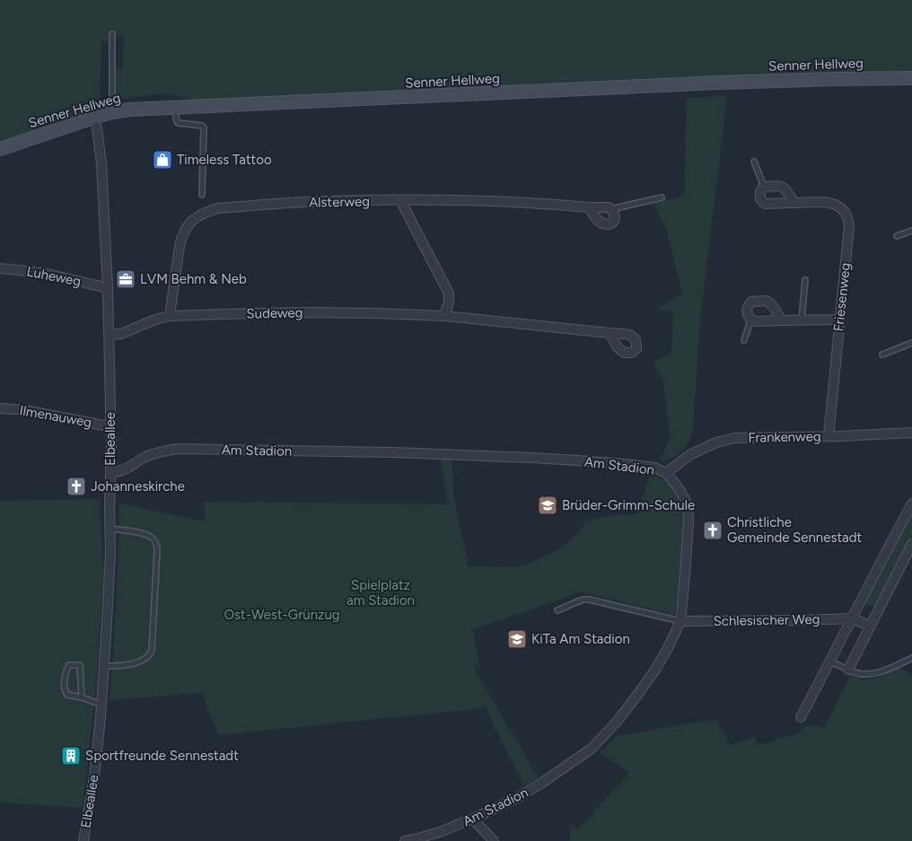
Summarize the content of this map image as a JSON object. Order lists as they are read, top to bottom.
{
  "streets": {
    "street": [
      "Senner Hellweg",
      "Alsterweg",
      "Luheweg",
      "Friesenweg",
      "Sudeweg",
      "Ilmenauweg",
      "Frankenweg",
      "Elbeallee",
      "Am Stadion",
      "Schlesischer Weg"
    ]
  },
  "crossings": [
    ["Senner Hellweg", "Elbeallee"],
    ["Alsterweg", "Sudeweg"],
    ["Luheweg", "Elbeallee"],
    ["Friesenweg", "Frankenweg"],
    ["Sudeweg", "Elbeallee"],
    ["Ilmenauweg", "Elbeallee"],
    ["Frankenweg", "Am Stadion"],
    ["Elbeallee", "Am Stadion"],
    ["Am Stadion", "Schlesischer Weg"]
  ],
  "parks": ["Spielplatz am Stadion", "Ost-West-Grünzug"],
  "places": {
    "shop": ["Timeless Tattoo"],
    "office": ["LVM Behm & Neb"],
    "church": ["Johanneskirche", "Christliche Gemeinde Sennestadt"],
    "school or university": ["Brüder-Grimm-Schule", "KiTa Am Stadion"],
    "building": ["Sportfreunde Sennestadt"]
  }
}
